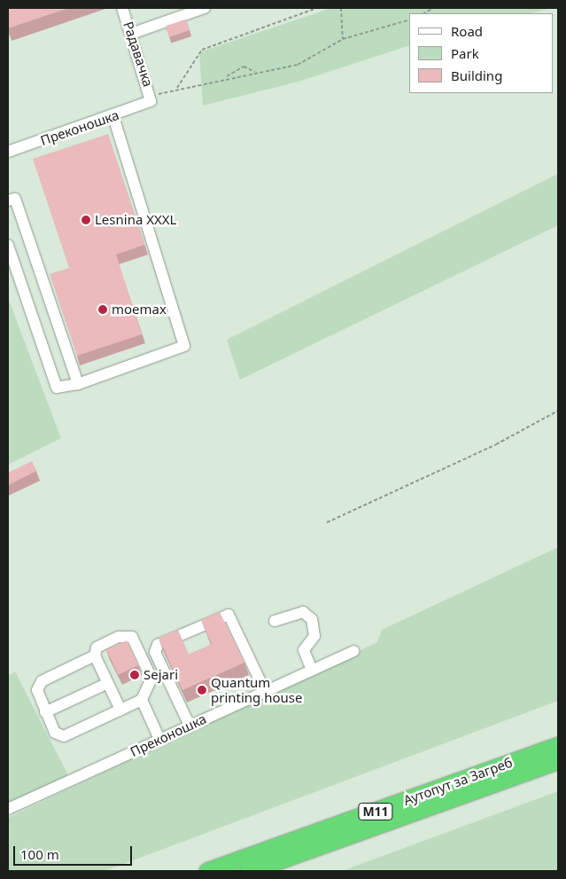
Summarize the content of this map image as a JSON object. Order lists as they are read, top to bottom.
{
  "streets": {
    "highway": ["Аутопут за Загреб", "M11"],
    "street": ["Радавачка", "Преконошка"]
  },
  "crossings": [
    ["Радавачка", "Преконошка"]
  ],
  "places": [
    "Lesnina XXXL",
    "moemax",
    "Sejari",
    "Quantum printing house"
  ],
  "legend": ["Road", "Park", "Building"],
  "scale_bar": "100 m"
}
